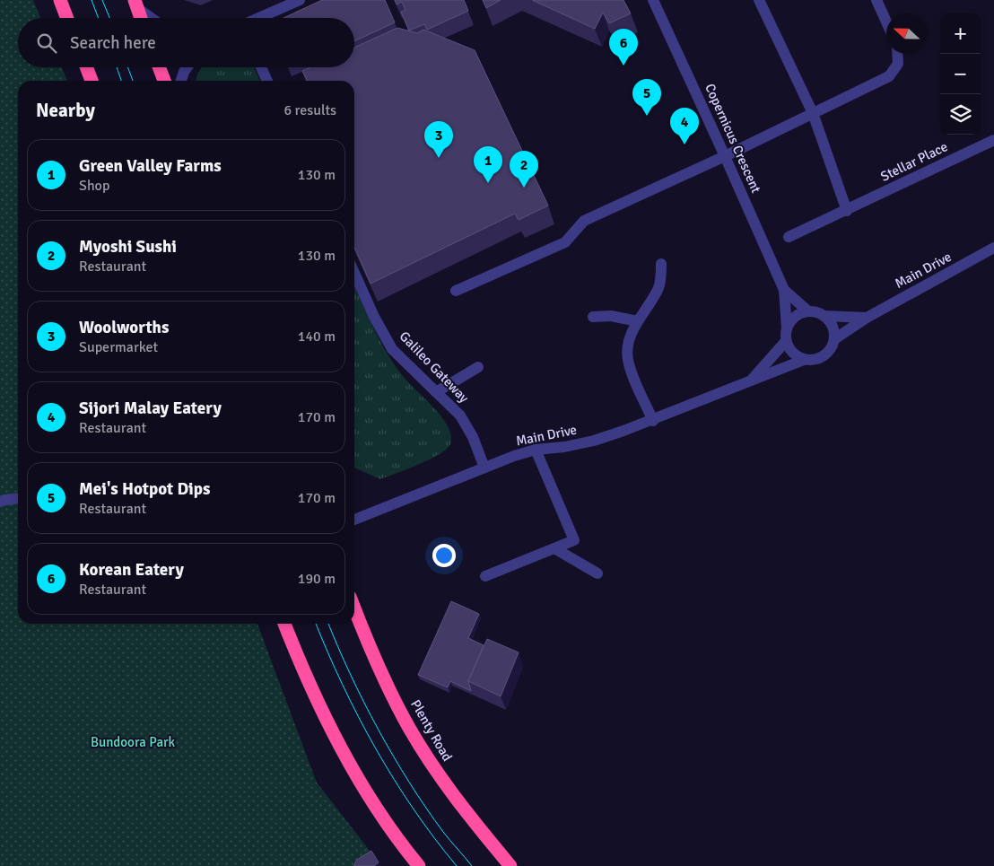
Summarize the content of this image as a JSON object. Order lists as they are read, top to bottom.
{
  "streets": {
    "highway": ["Plenty Road"],
    "street": [
      "Copernicus Crescent",
      "Stellar Place",
      "Main Drive",
      "Galileo Gateway"
    ]
  },
  "crossings": [
    ["Copernicus Crescent", "Main Drive"],
    ["Main Drive", "Galileo Gateway"]
  ],
  "parks": ["Bundoora Park"],
  "north": "left",
  "page": {
    "map_buttons": ["+", "−"],
    "search": "Search here",
    "pins": [
      "6",
      "5",
      "4",
      "3",
      "1",
      "2"
    ],
    "heading": ["Nearby", "6 results"],
    "list": [
      {
        "mark": "1",
        "name": "Green Valley Farms",
        "note": "Shop",
        "value": "130 m"
      },
      {
        "mark": "2",
        "name": "Myoshi Sushi",
        "note": "Restaurant",
        "value": "130 m"
      },
      {
        "mark": "3",
        "name": "Woolworths",
        "note": "Supermarket",
        "value": "140 m"
      },
      {
        "mark": "4",
        "name": "Sijori Malay Eatery",
        "note": "Restaurant",
        "value": "170 m"
      },
      {
        "mark": "5",
        "name": "Mei's Hotpot Dips",
        "note": "Restaurant",
        "value": "170 m"
      },
      {
        "mark": "6",
        "name": "Korean Eatery",
        "note": "Restaurant",
        "value": "190 m"
      }
    ]
  }
}
